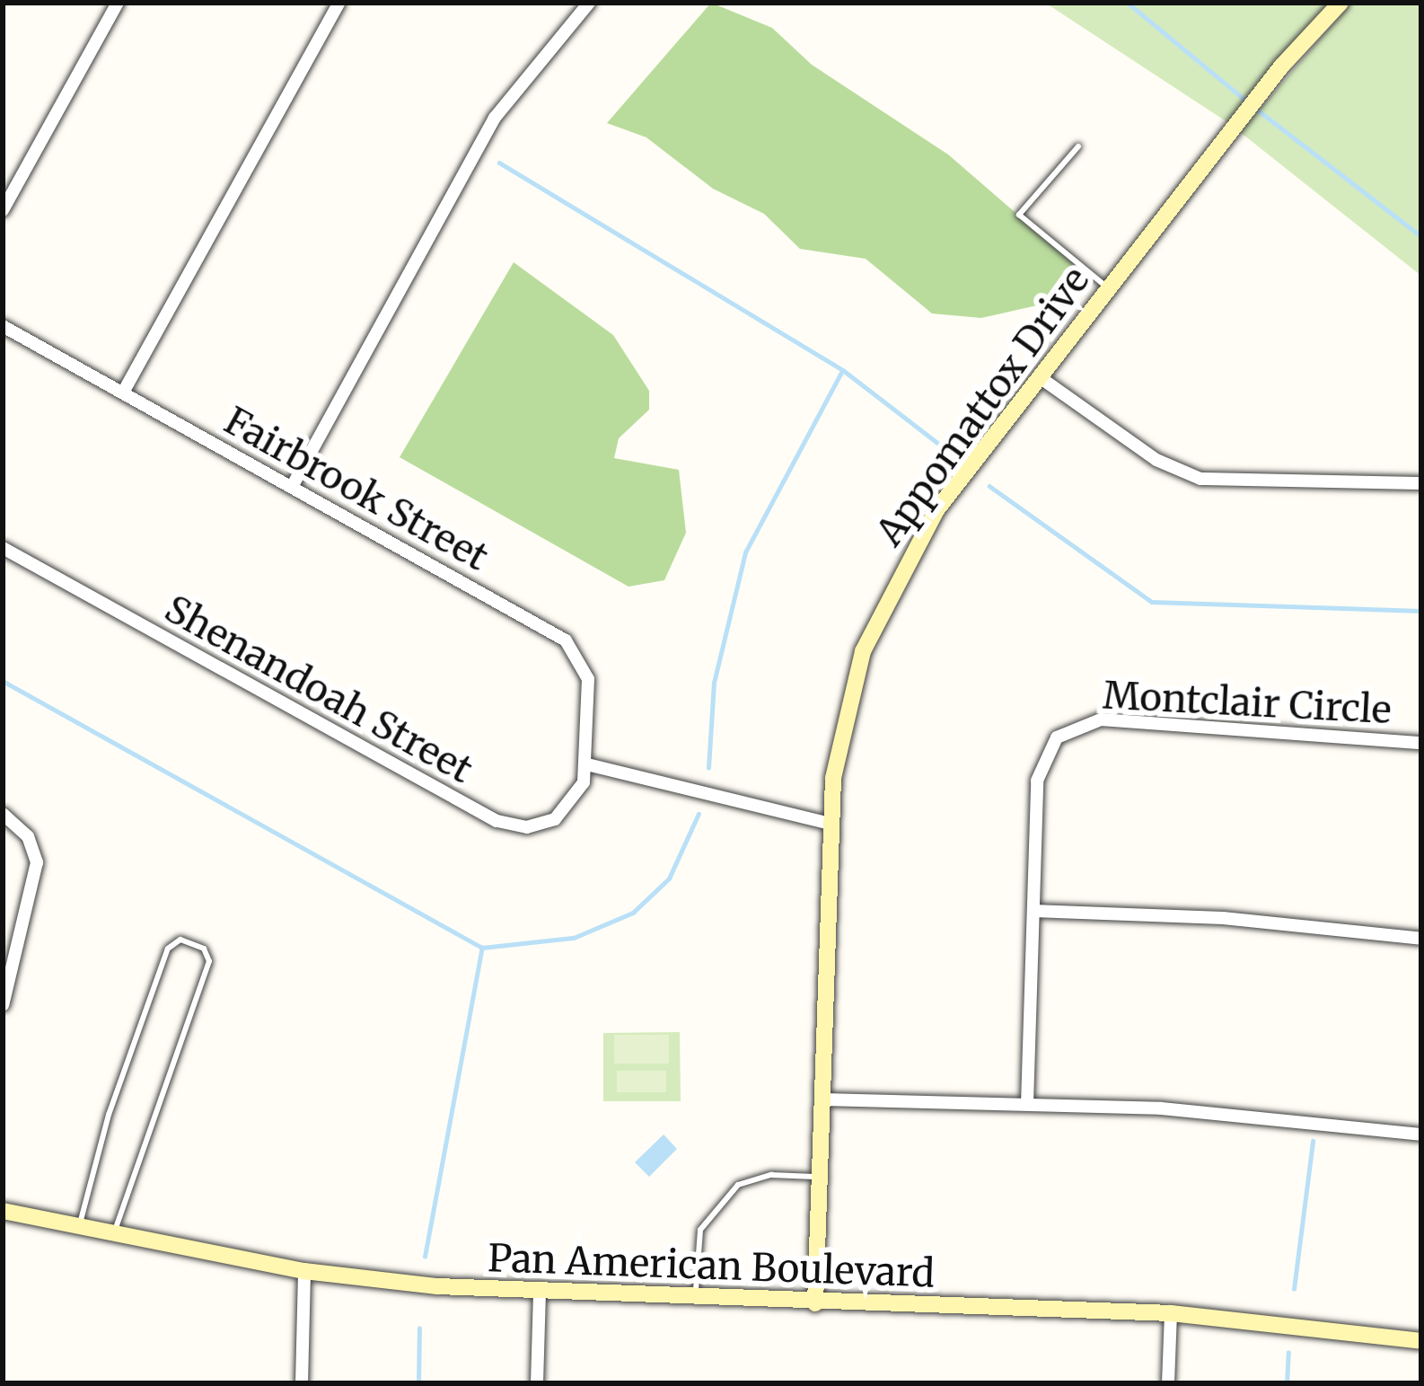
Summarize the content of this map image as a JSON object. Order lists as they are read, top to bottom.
{
  "streets": {
    "street": [
      "Appomattox Drive",
      "Fairbrook Street",
      "Shenandoah Street",
      "Montclair Circle",
      "Pan American Boulevard"
    ]
  },
  "crossings": [
    ["Appomattox Drive", "Pan American Boulevard"],
    ["Fairbrook Street", "Shenandoah Street"]
  ]
}
